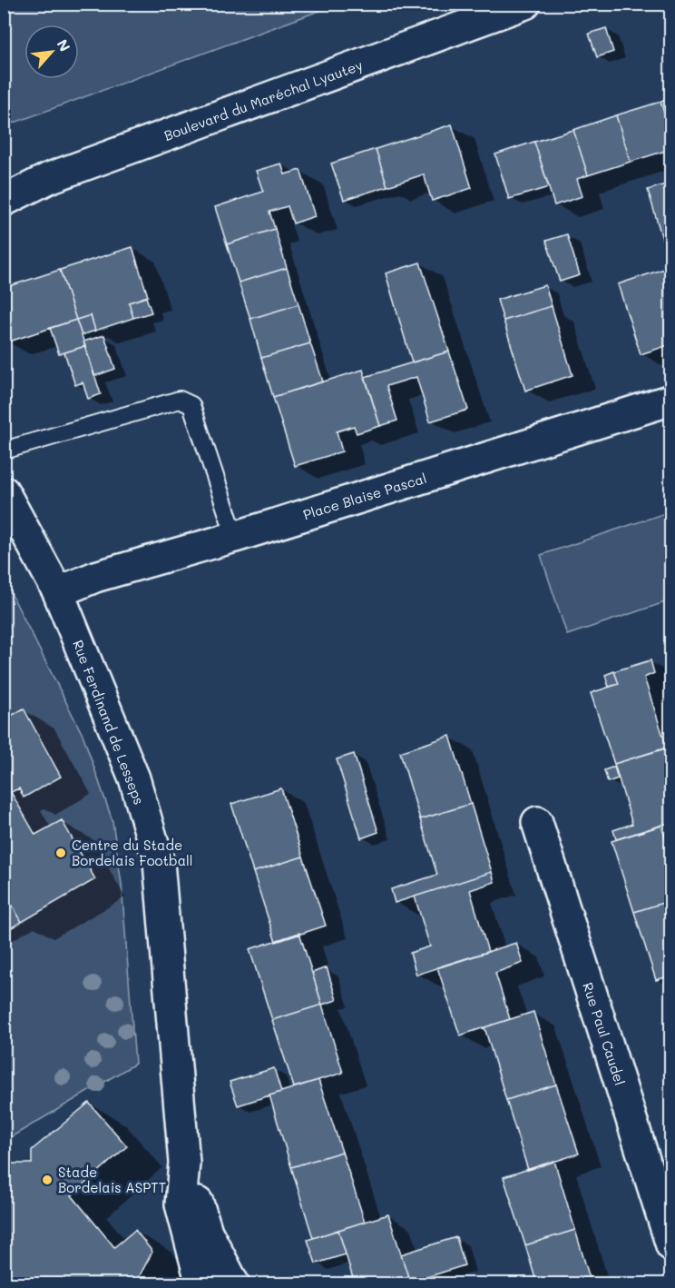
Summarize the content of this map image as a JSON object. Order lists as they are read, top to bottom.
{
  "streets": {
    "street": [
      "Boulevard du Maréchal Lyautey",
      "Place Blaise Pascal",
      "Rue Ferdinand de Lesseps",
      "Rue Paul Caudel"
    ]
  },
  "crossings": [
    ["Place Blaise Pascal", "Rue Ferdinand de Lesseps"]
  ],
  "places": ["Centre du Stade Bordelais Football", "Stade Bordelais ASPTT"],
  "north": "top right"
}
